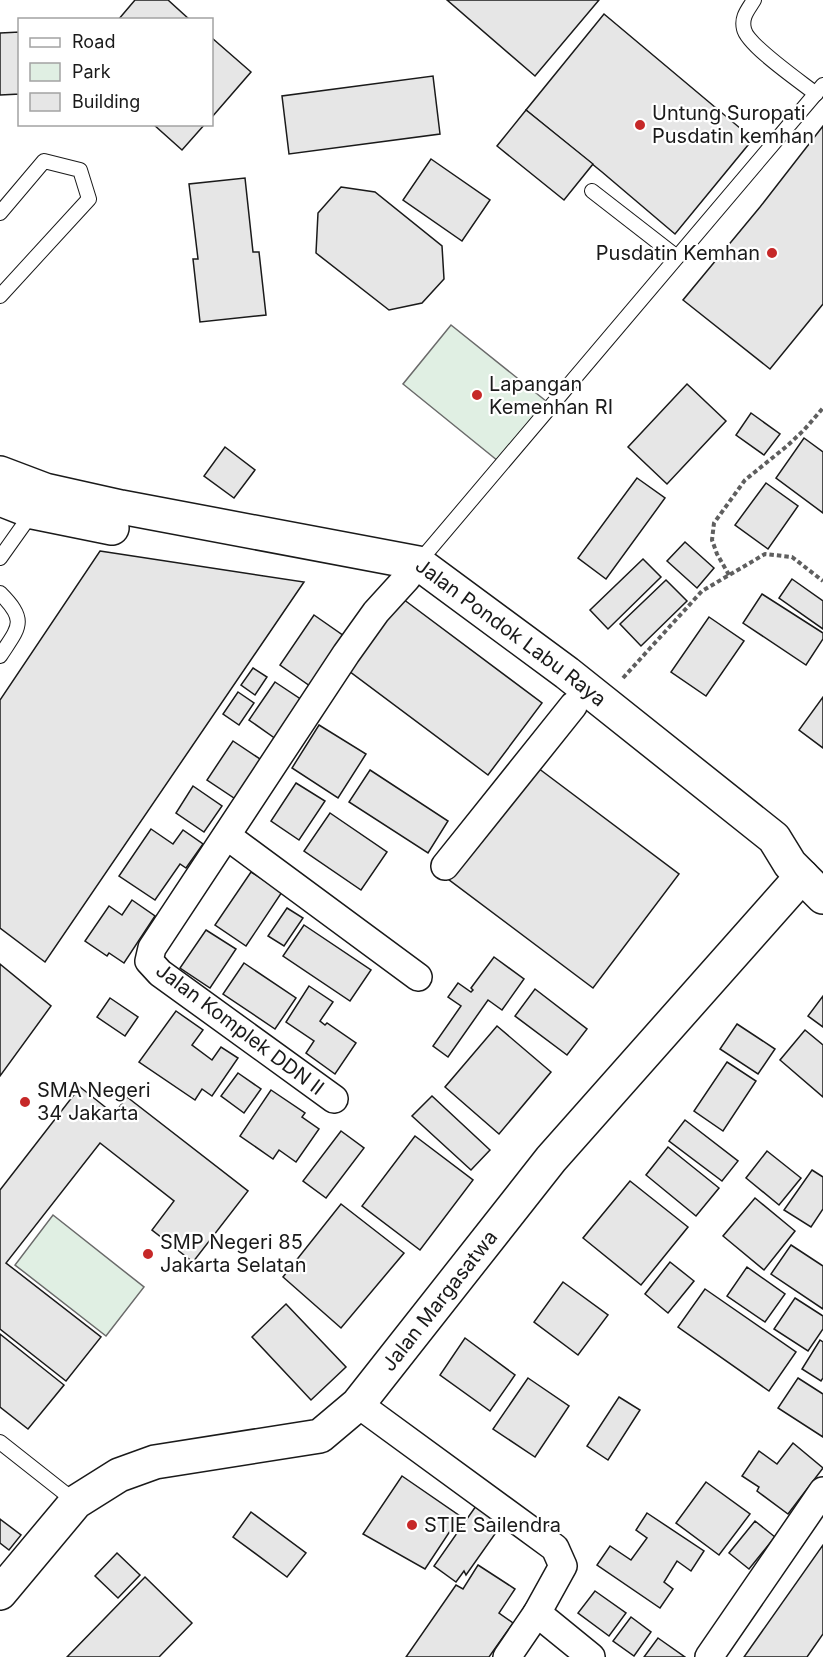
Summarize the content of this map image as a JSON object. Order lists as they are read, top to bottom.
{
  "streets": {
    "main road": ["Jalan Pondok Labu Raya", "Jalan Margasatwa"],
    "street": ["Jalan Komplek DDN II"]
  },
  "crossings": [
    ["Jalan Pondok Labu Raya", "Jalan Komplek DDN II"],
    ["Jalan Pondok Labu Raya", "Jalan Margasatwa"]
  ],
  "places": [
    "Untung Suropati Pusdatin kemhan",
    "Pusdatin Kemhan",
    "Lapangan Kemenhan RI",
    "SMA Negeri 34 Jakarta",
    "SMP Negeri 85 Jakarta Selatan",
    "STIE Sailendra"
  ],
  "legend": ["Road", "Park", "Building"]
}
